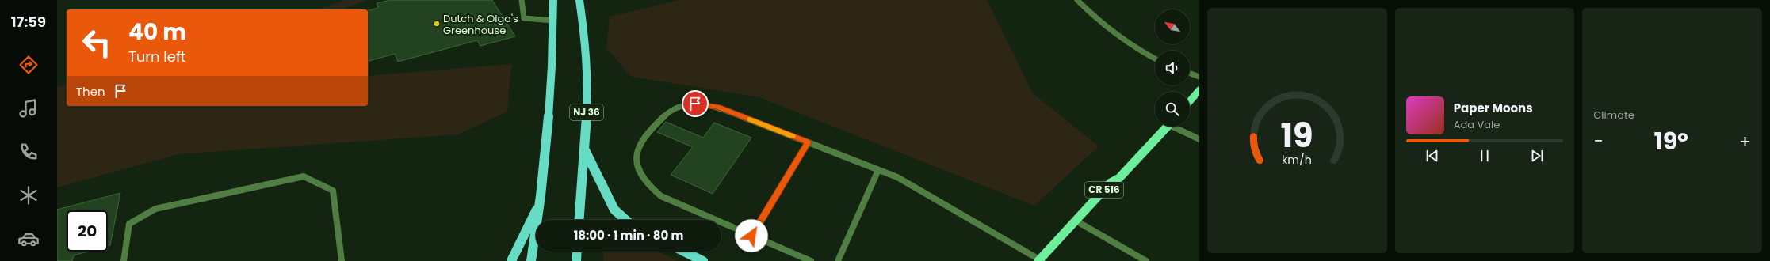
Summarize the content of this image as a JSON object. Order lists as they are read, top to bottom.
{
  "streets": {
    "highway": ["NJ 36"],
    "main road": ["CR 516"]
  },
  "places": ["Dutch & Olga's Greenhouse"],
  "north": "top left",
  "page": {
    "tabs": "17:59",
    "tile": "Climate",
    "turn": ["40 m", "Turn left"],
    "then": "Then",
    "song": ["Paper Moons", "Ada Vale"],
    "heat": ["−", "19°", "+"],
    "limit": "20",
    "trip": "18:00 · 1 min · 80 m",
    "gauge": ["19", "km/h"]
  }
}
